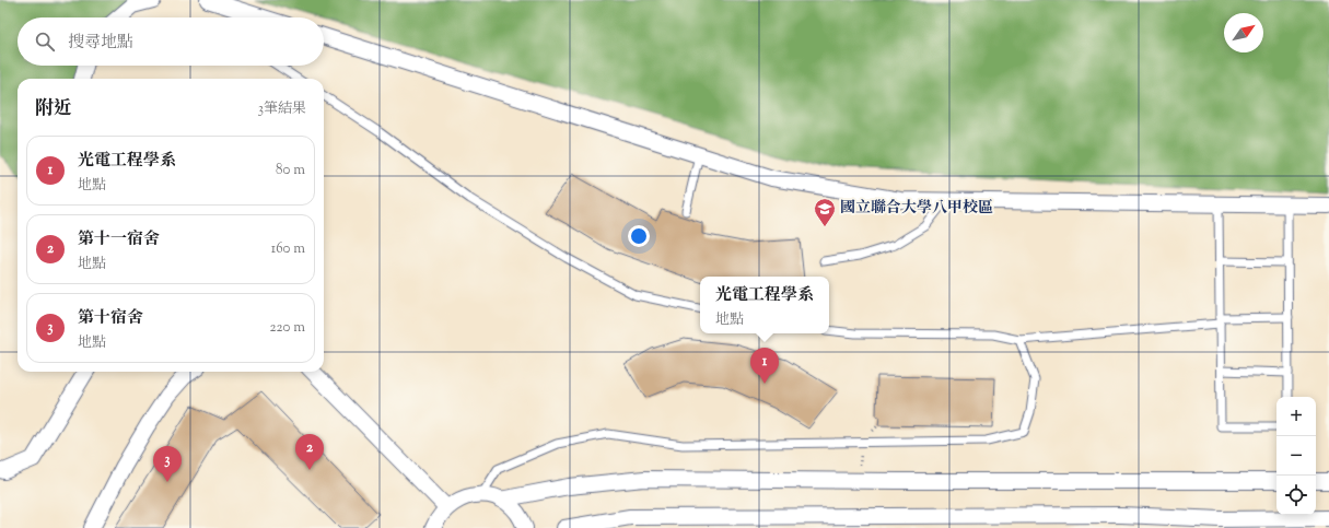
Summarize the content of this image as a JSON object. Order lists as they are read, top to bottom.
{
  "places": {
    "school or university": ["國立聯合大學八甲校區"]
  },
  "north": "top right",
  "page": {
    "search": "搜尋地點",
    "heading": ["附近", "3筆結果"],
    "list": [
      {
        "mark": "1",
        "name": "光電工程學系",
        "note": "地點",
        "value": "80 m"
      },
      {
        "mark": "2",
        "name": "第十一宿舍",
        "note": "地點",
        "value": "160 m"
      },
      {
        "mark": "3",
        "name": "第十宿舍",
        "note": "地點",
        "value": "220 m"
      }
    ],
    "popup": ["光電工程學系", "地點"],
    "pins": ["1", "2", "3"],
    "map_buttons": ["+", "−"]
  }
}
